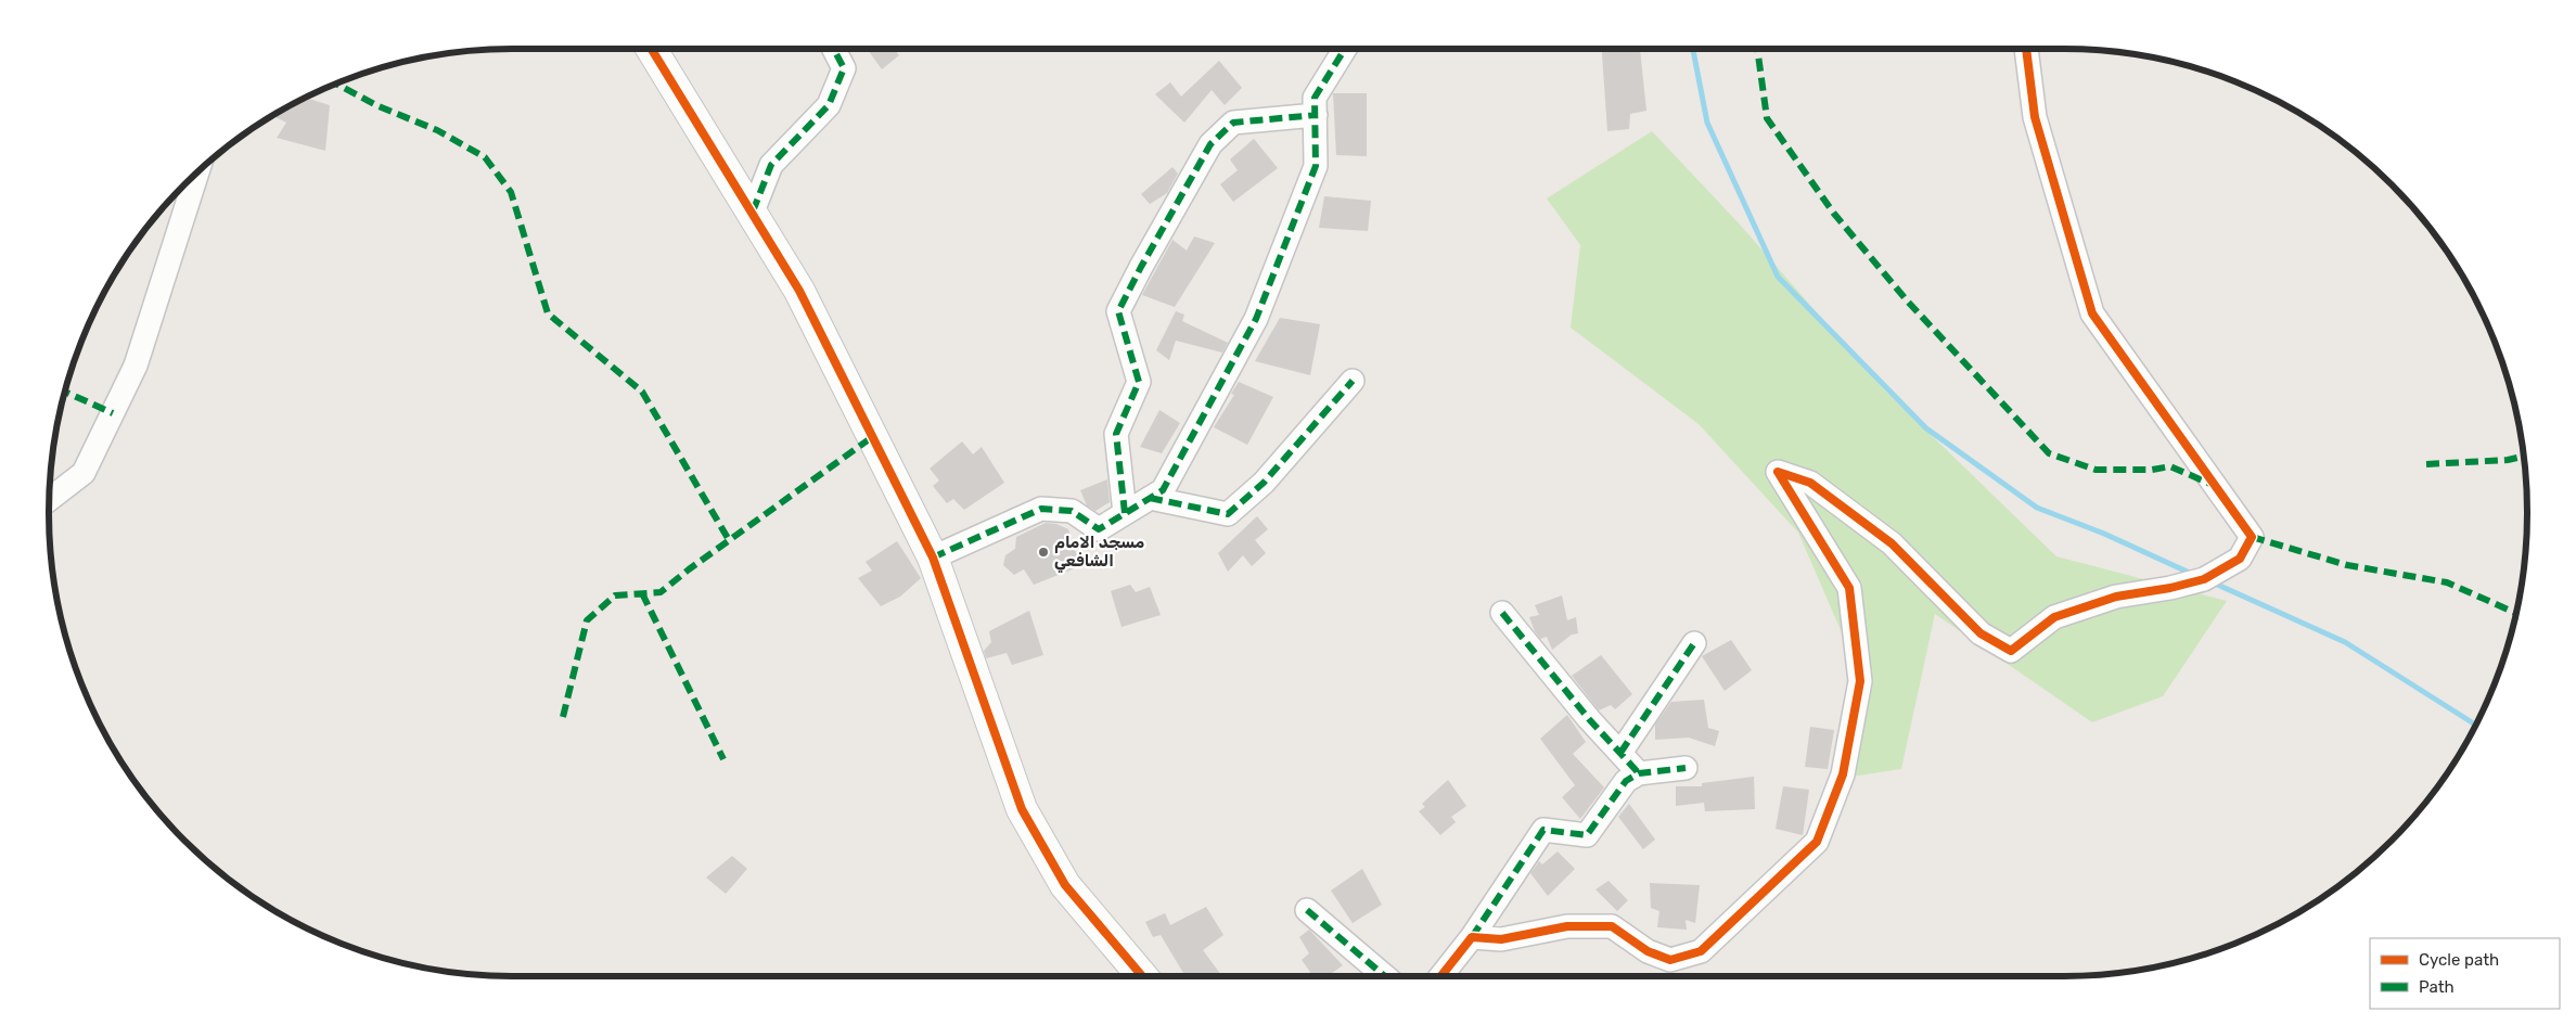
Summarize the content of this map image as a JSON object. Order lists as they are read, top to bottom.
{
  "places": ["مسجد الامام الشافعي"],
  "legend": ["Cycle path", "Path"]
}
